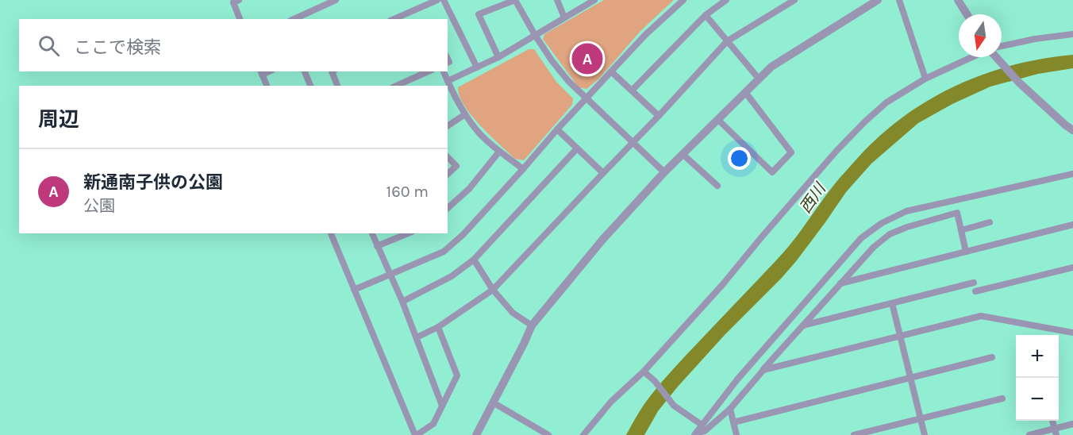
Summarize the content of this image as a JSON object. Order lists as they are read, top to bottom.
{
  "water": ["西川"],
  "north": "bottom",
  "page": {
    "search": "ここで検索",
    "pins": "A",
    "heading": "周辺",
    "list": [
      {
        "mark": "A",
        "name": "新通南子供の公園",
        "note": "公園",
        "value": "160 m"
      }
    ],
    "map_buttons": ["+", "−"]
  }
}
